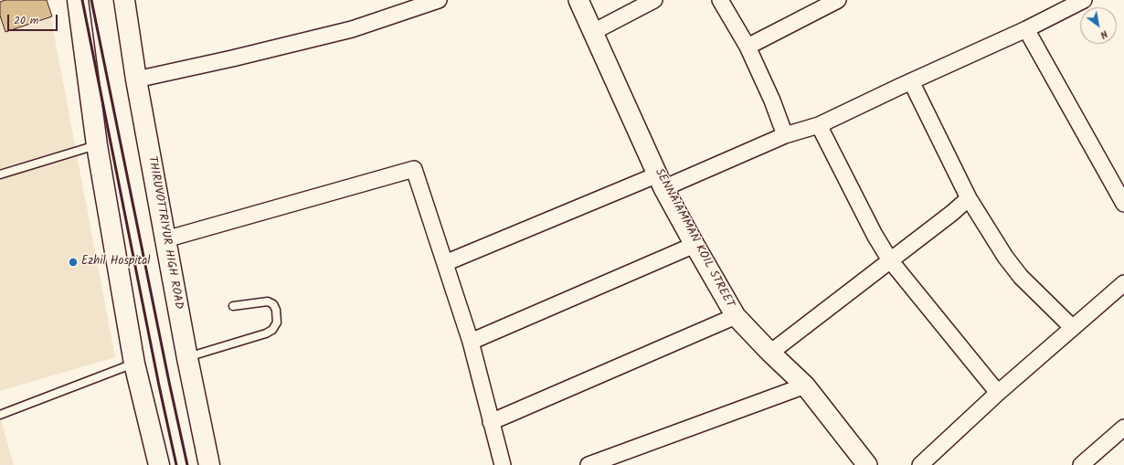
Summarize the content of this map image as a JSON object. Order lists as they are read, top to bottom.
{
  "streets": {
    "main road": ["THIRUVOTTRIYUR HIGH ROAD"],
    "street": ["SENNAIAMMAN KOIL STREET"]
  },
  "places": ["Ezhil Hospital"],
  "scale_bar": "20 m",
  "north": "bottom right"
}
